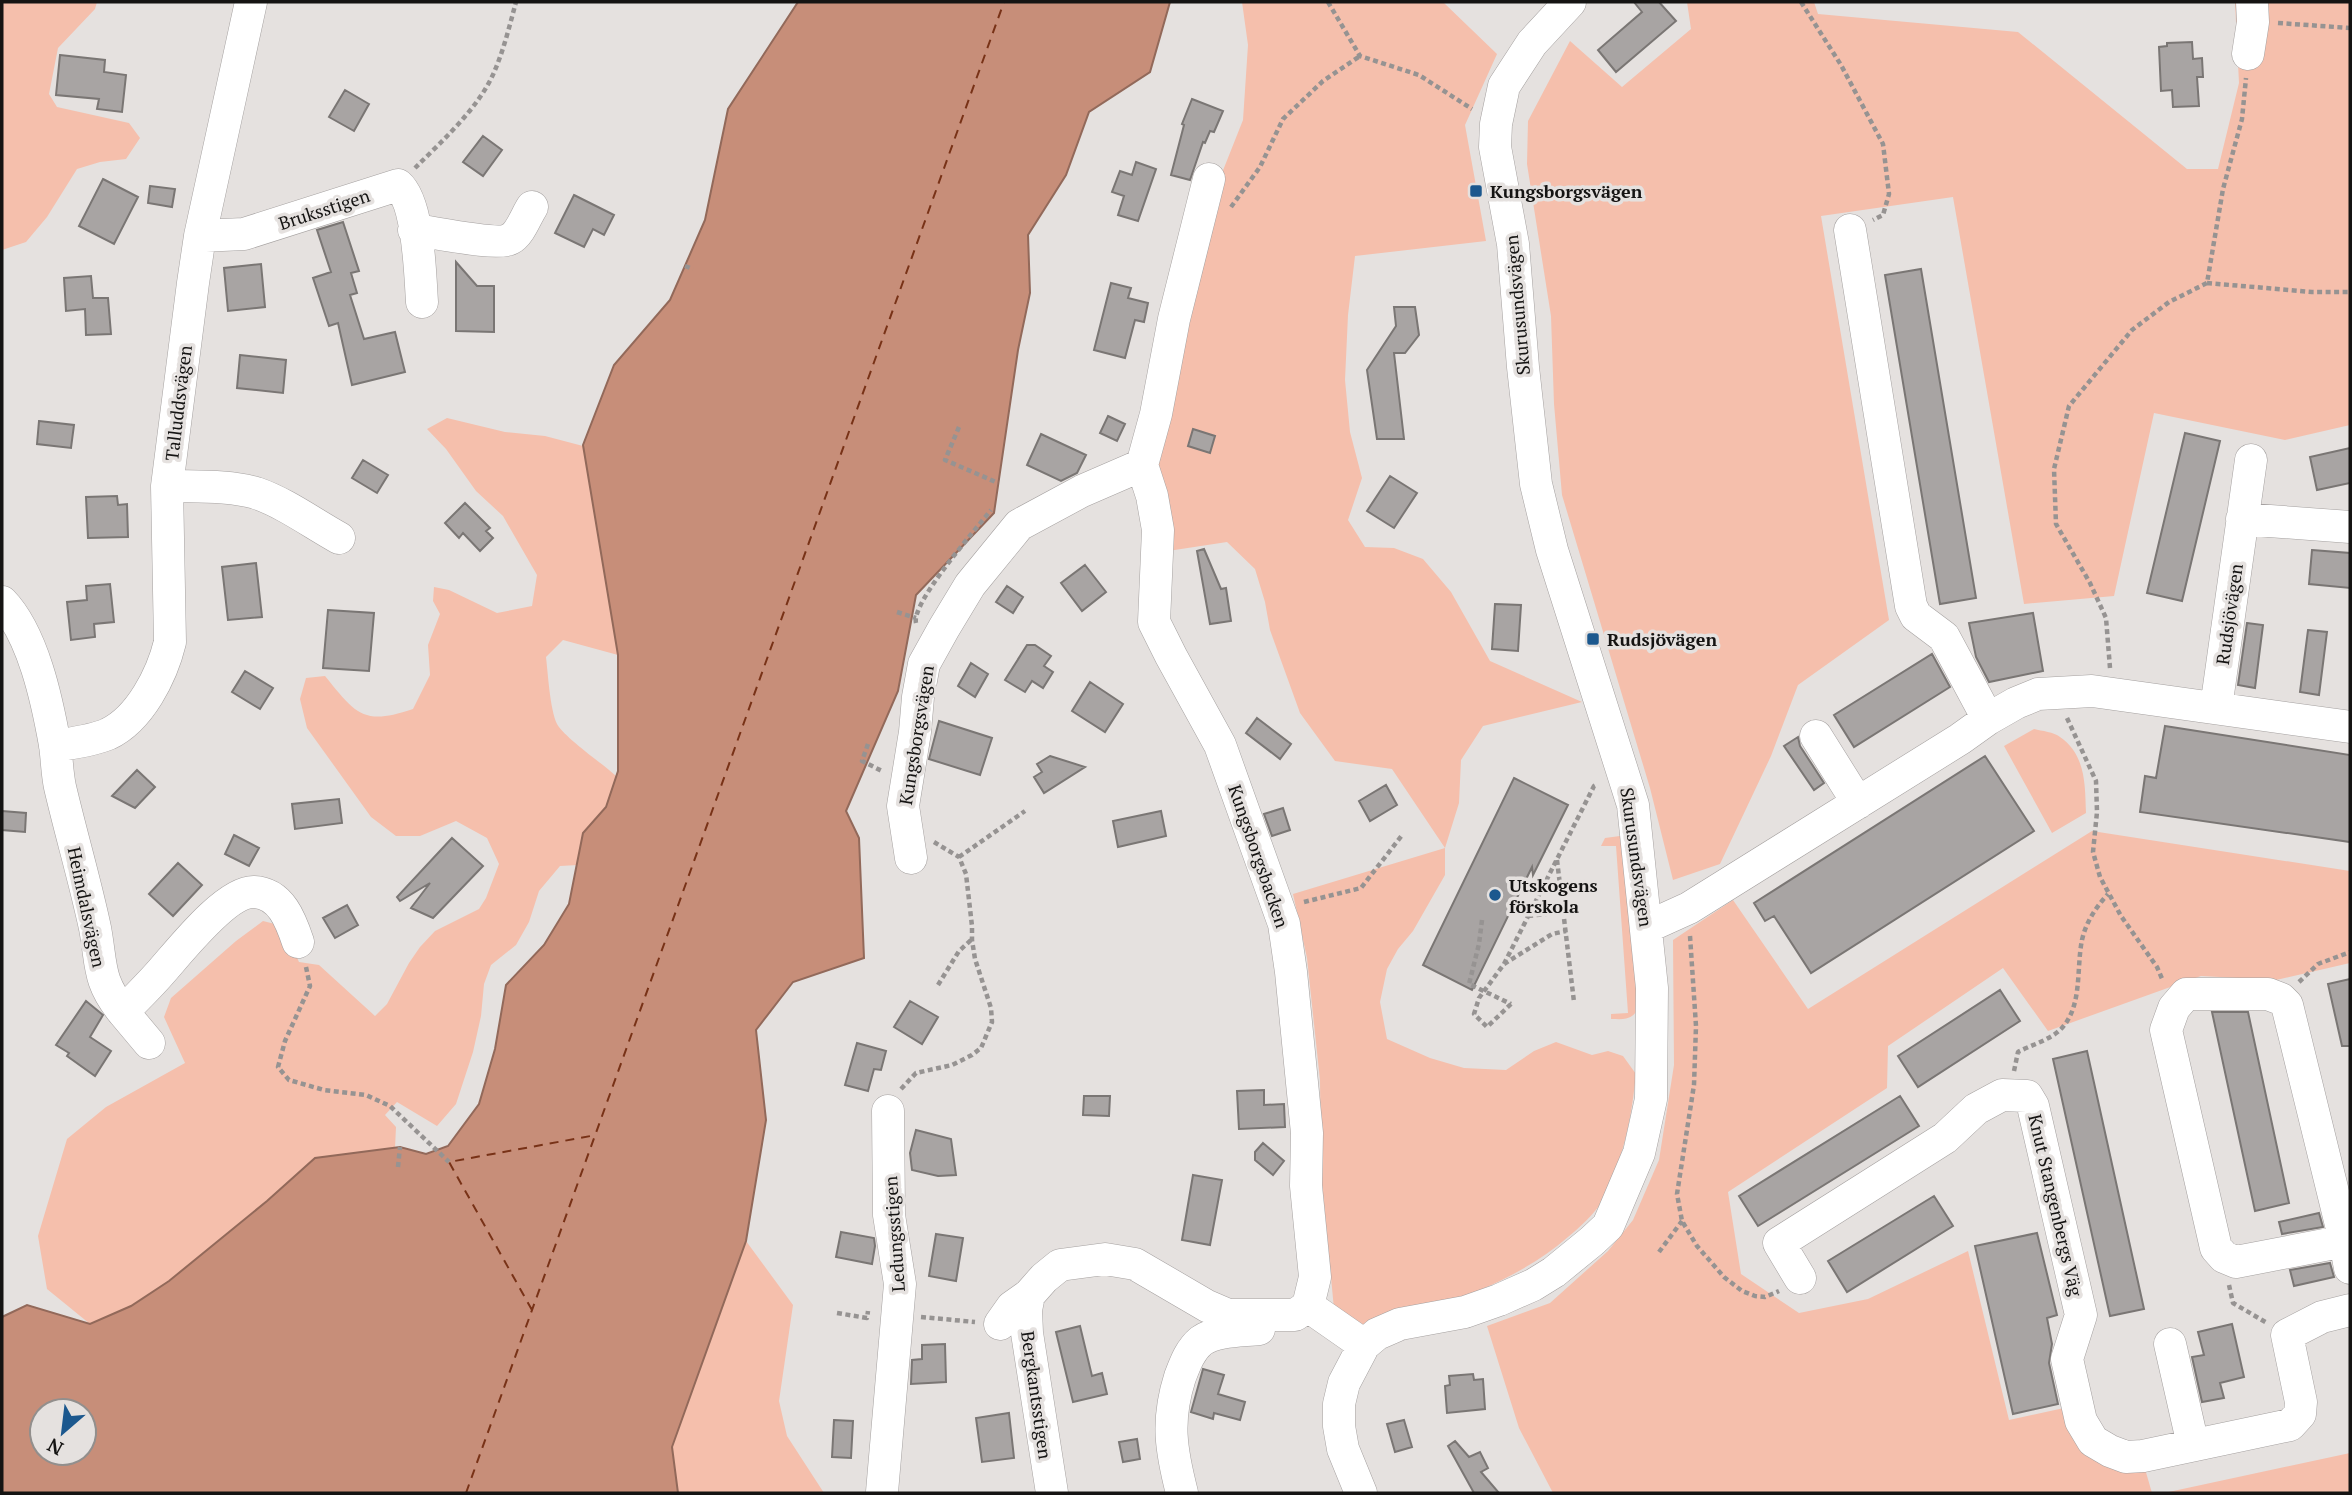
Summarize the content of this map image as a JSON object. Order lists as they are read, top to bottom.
{
  "streets": {
    "street": [
      "Bruksstigen",
      "Skurusundsvägen",
      "Talluddsvägen",
      "Rudsjövägen",
      "Kungsborgsvägen",
      "Kungsborgsbacken",
      "Heimdalsvägen",
      "Knut Stangenbergs Väg",
      "Ledungsstigen",
      "Bergkantsstigen"
    ]
  },
  "crossings": [
    ["Bruksstigen", "Talluddsvägen"],
    ["Talluddsvägen", "Heimdalsvägen"],
    ["Kungsborgsvägen", "Kungsborgsbacken"]
  ],
  "places": {
    "transit": ["Kungsborgsvägen", "Rudsjövägen"],
    "other": ["Utskogens förskola"]
  },
  "north": "bottom left"
}
